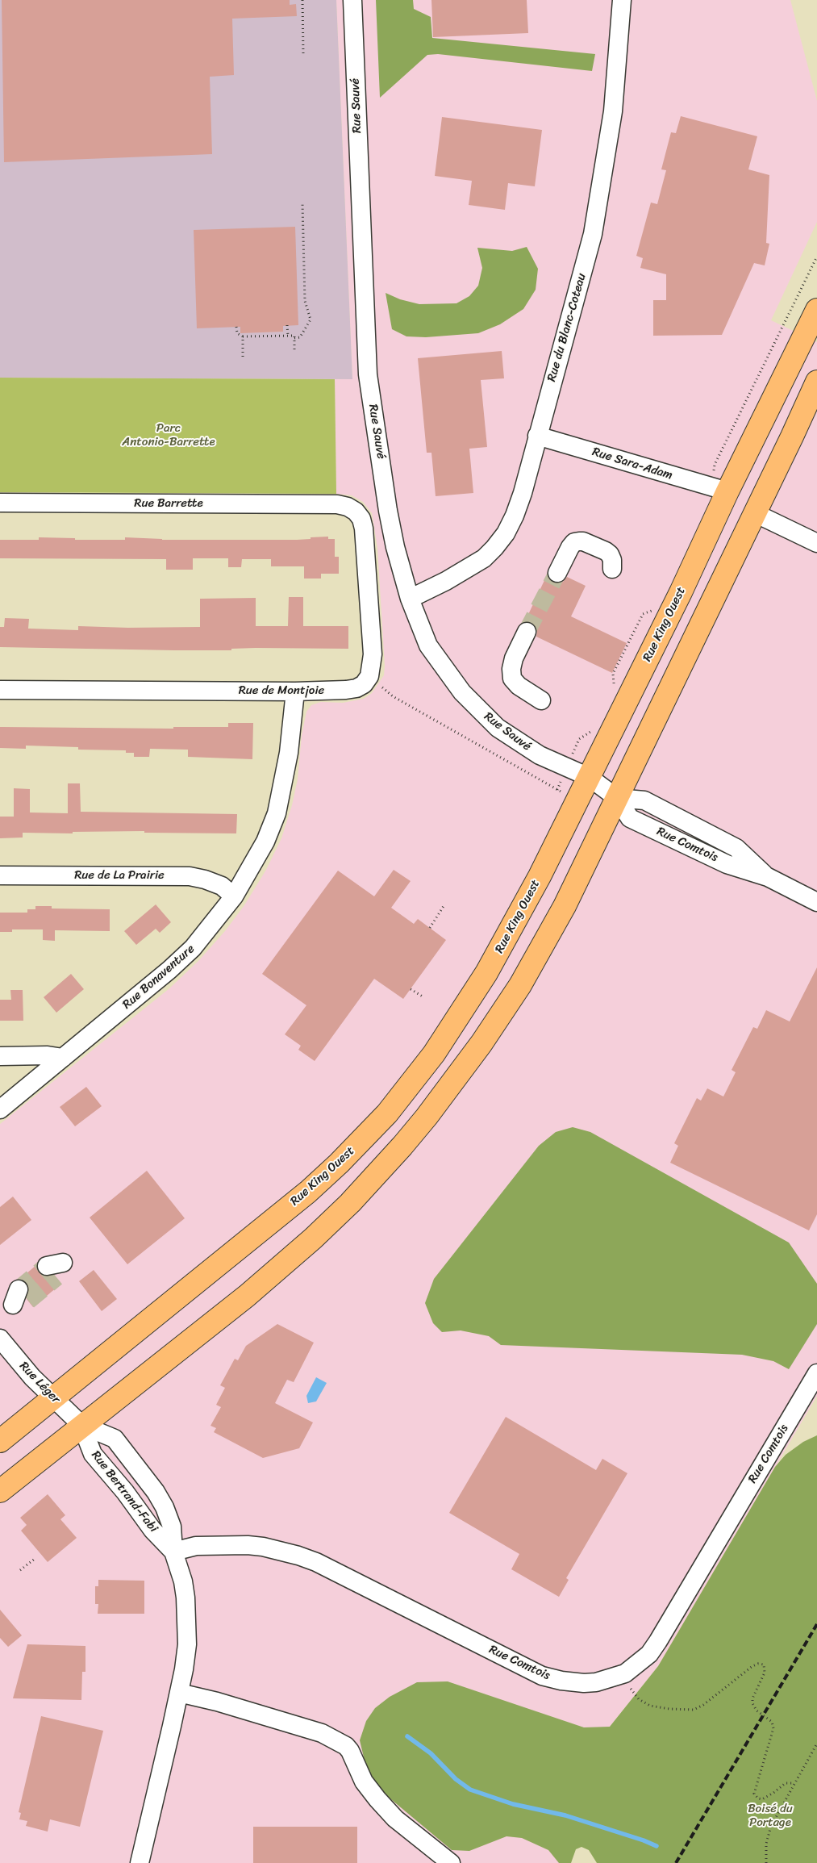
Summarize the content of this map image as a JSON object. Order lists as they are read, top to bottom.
{
  "streets": {
    "main road": ["Rue King Ouest"],
    "street": [
      "Rue Sauvé",
      "Rue du Blanc-Coteau",
      "Rue Sara-Adam",
      "Rue Barrette",
      "Rue de Montjoie",
      "Rue Comtois",
      "Rue de La Prairie",
      "Rue Bonaventure",
      "Rue Léger",
      "Rue Bertrand-Fabi"
    ]
  },
  "crossings": [
    ["Rue Sauvé", "Rue du Blanc-Coteau"],
    ["Rue Sauvé", "Rue King Ouest"],
    ["Rue Sauvé", "Rue Comtois"],
    ["Rue du Blanc-Coteau", "Rue Sara-Adam"],
    ["Rue Sara-Adam", "Rue King Ouest"],
    ["Rue Barrette", "Rue de Montjoie"],
    ["Rue King Ouest", "Rue Comtois"],
    ["Rue King Ouest", "Rue Léger"],
    ["Rue de Montjoie", "Rue Bonaventure"],
    ["Rue Comtois", "Rue Bertrand-Fabi"],
    ["Rue de La Prairie", "Rue Bonaventure"],
    ["Rue Léger", "Rue Bertrand-Fabi"]
  ],
  "parks": ["Parc Antonio-Barrette", "Boisé du Portage"]
}
